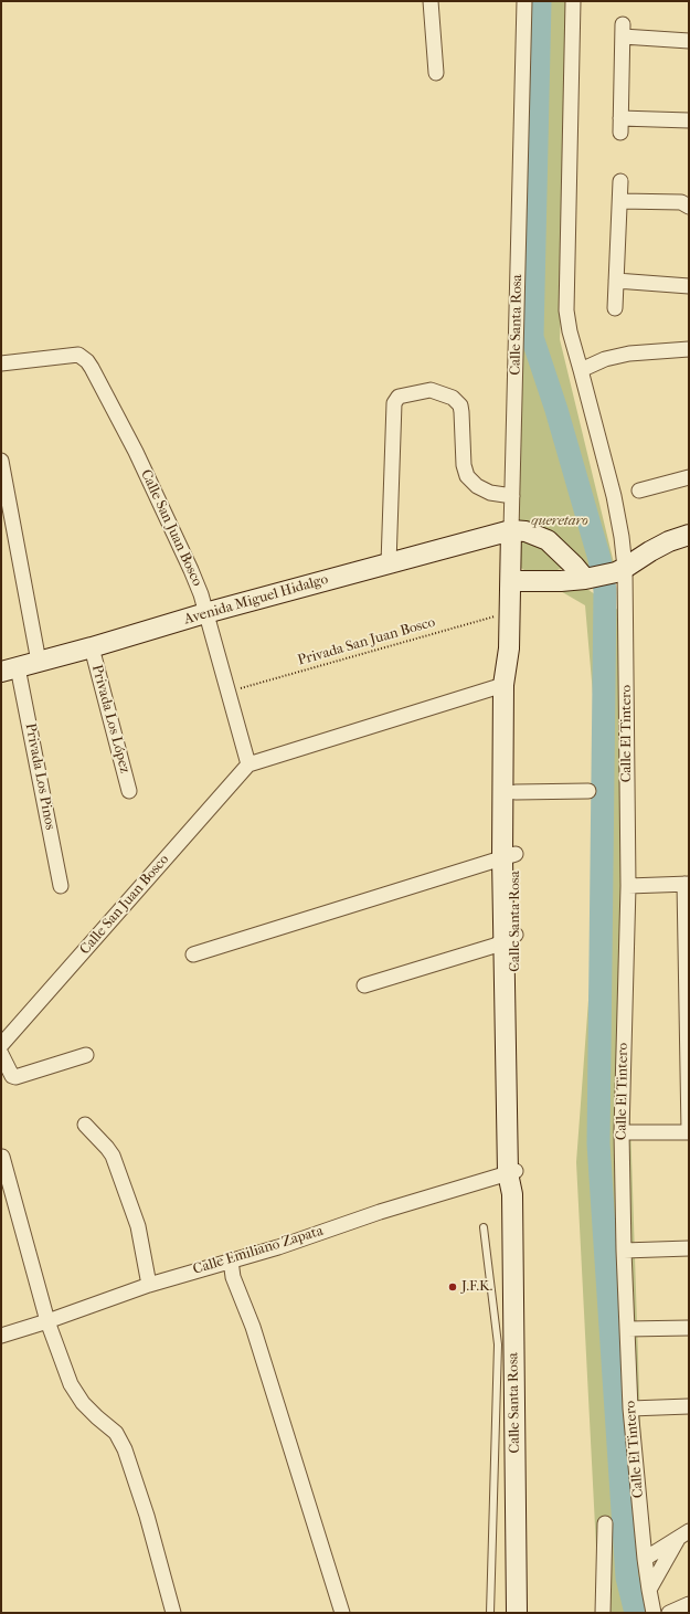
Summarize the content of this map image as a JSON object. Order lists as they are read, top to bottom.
{
  "streets": {
    "street": [
      "Calle Santa Rosa",
      "Calle San Juan Bosco",
      "Avenida Miguel Hidalgo",
      "Privada Los López",
      "Calle El Tintero",
      "Privada Los Pinos",
      "Calle Emiliano Zapata"
    ],
    "path": ["Privada San Juan Bosco"]
  },
  "crossings": [
    ["Calle Santa Rosa", "Avenida Miguel Hidalgo"],
    ["Calle Santa Rosa", "Privada San Juan Bosco"],
    ["Calle Santa Rosa", "Calle Emiliano Zapata"],
    ["Calle San Juan Bosco", "Avenida Miguel Hidalgo"],
    ["Calle San Juan Bosco", "Privada San Juan Bosco"],
    ["Avenida Miguel Hidalgo", "Privada Los López"],
    ["Avenida Miguel Hidalgo", "Privada Los Pinos"]
  ],
  "parks": ["queretaro"],
  "places": ["J.F.K."]
}
